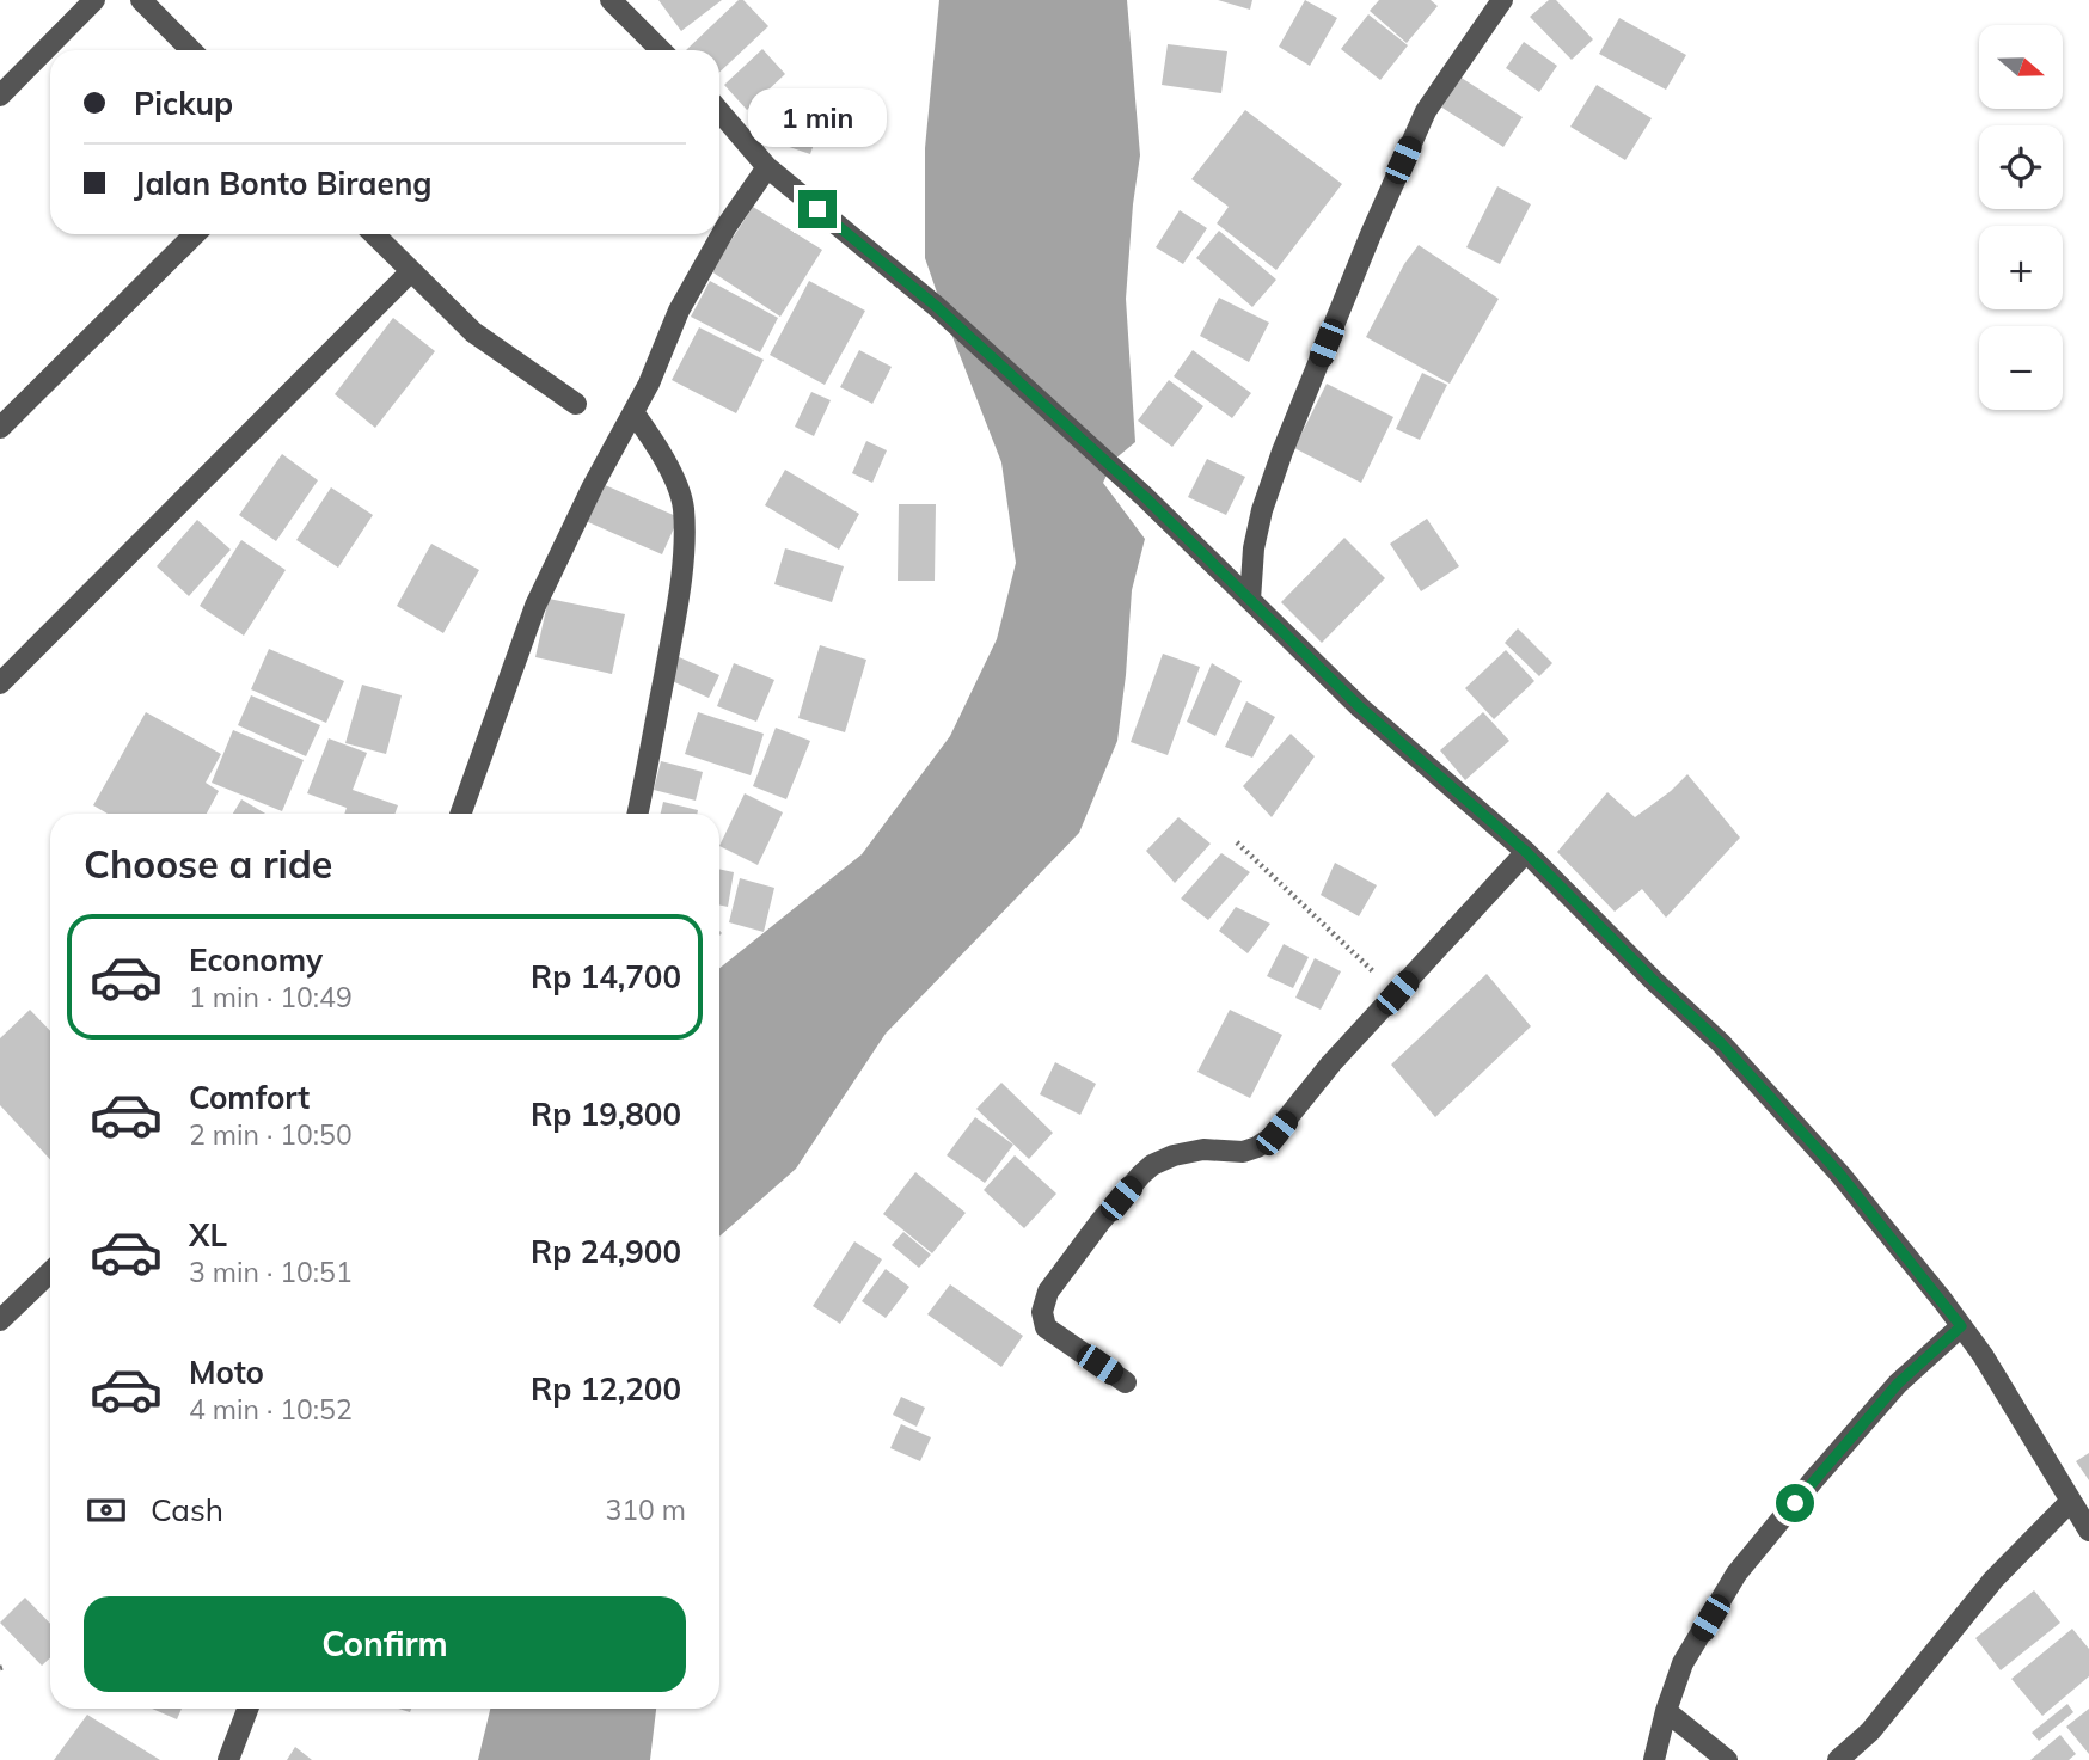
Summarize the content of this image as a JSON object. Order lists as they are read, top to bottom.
{
  "north": "right",
  "page": {
    "map_buttons": ["+", "−"],
    "banner": ["Pickup", "Jalan Bonto Biraeng"],
    "bubble": "1 min",
    "heading": "Choose a ride",
    "list": [
      {
        "name": "Economy",
        "note": "1 min · 10:49",
        "value": "Rp 14,700"
      },
      {
        "name": "Comfort",
        "note": "2 min · 10:50",
        "value": "Rp 19,800"
      },
      {
        "name": "XL",
        "note": "3 min · 10:51",
        "value": "Rp 24,900"
      },
      {
        "name": "Moto",
        "note": "4 min · 10:52",
        "value": "Rp 12,200"
      }
    ],
    "pay": ["Cash", "310 m"],
    "buttons": "Confirm"
  }
}
